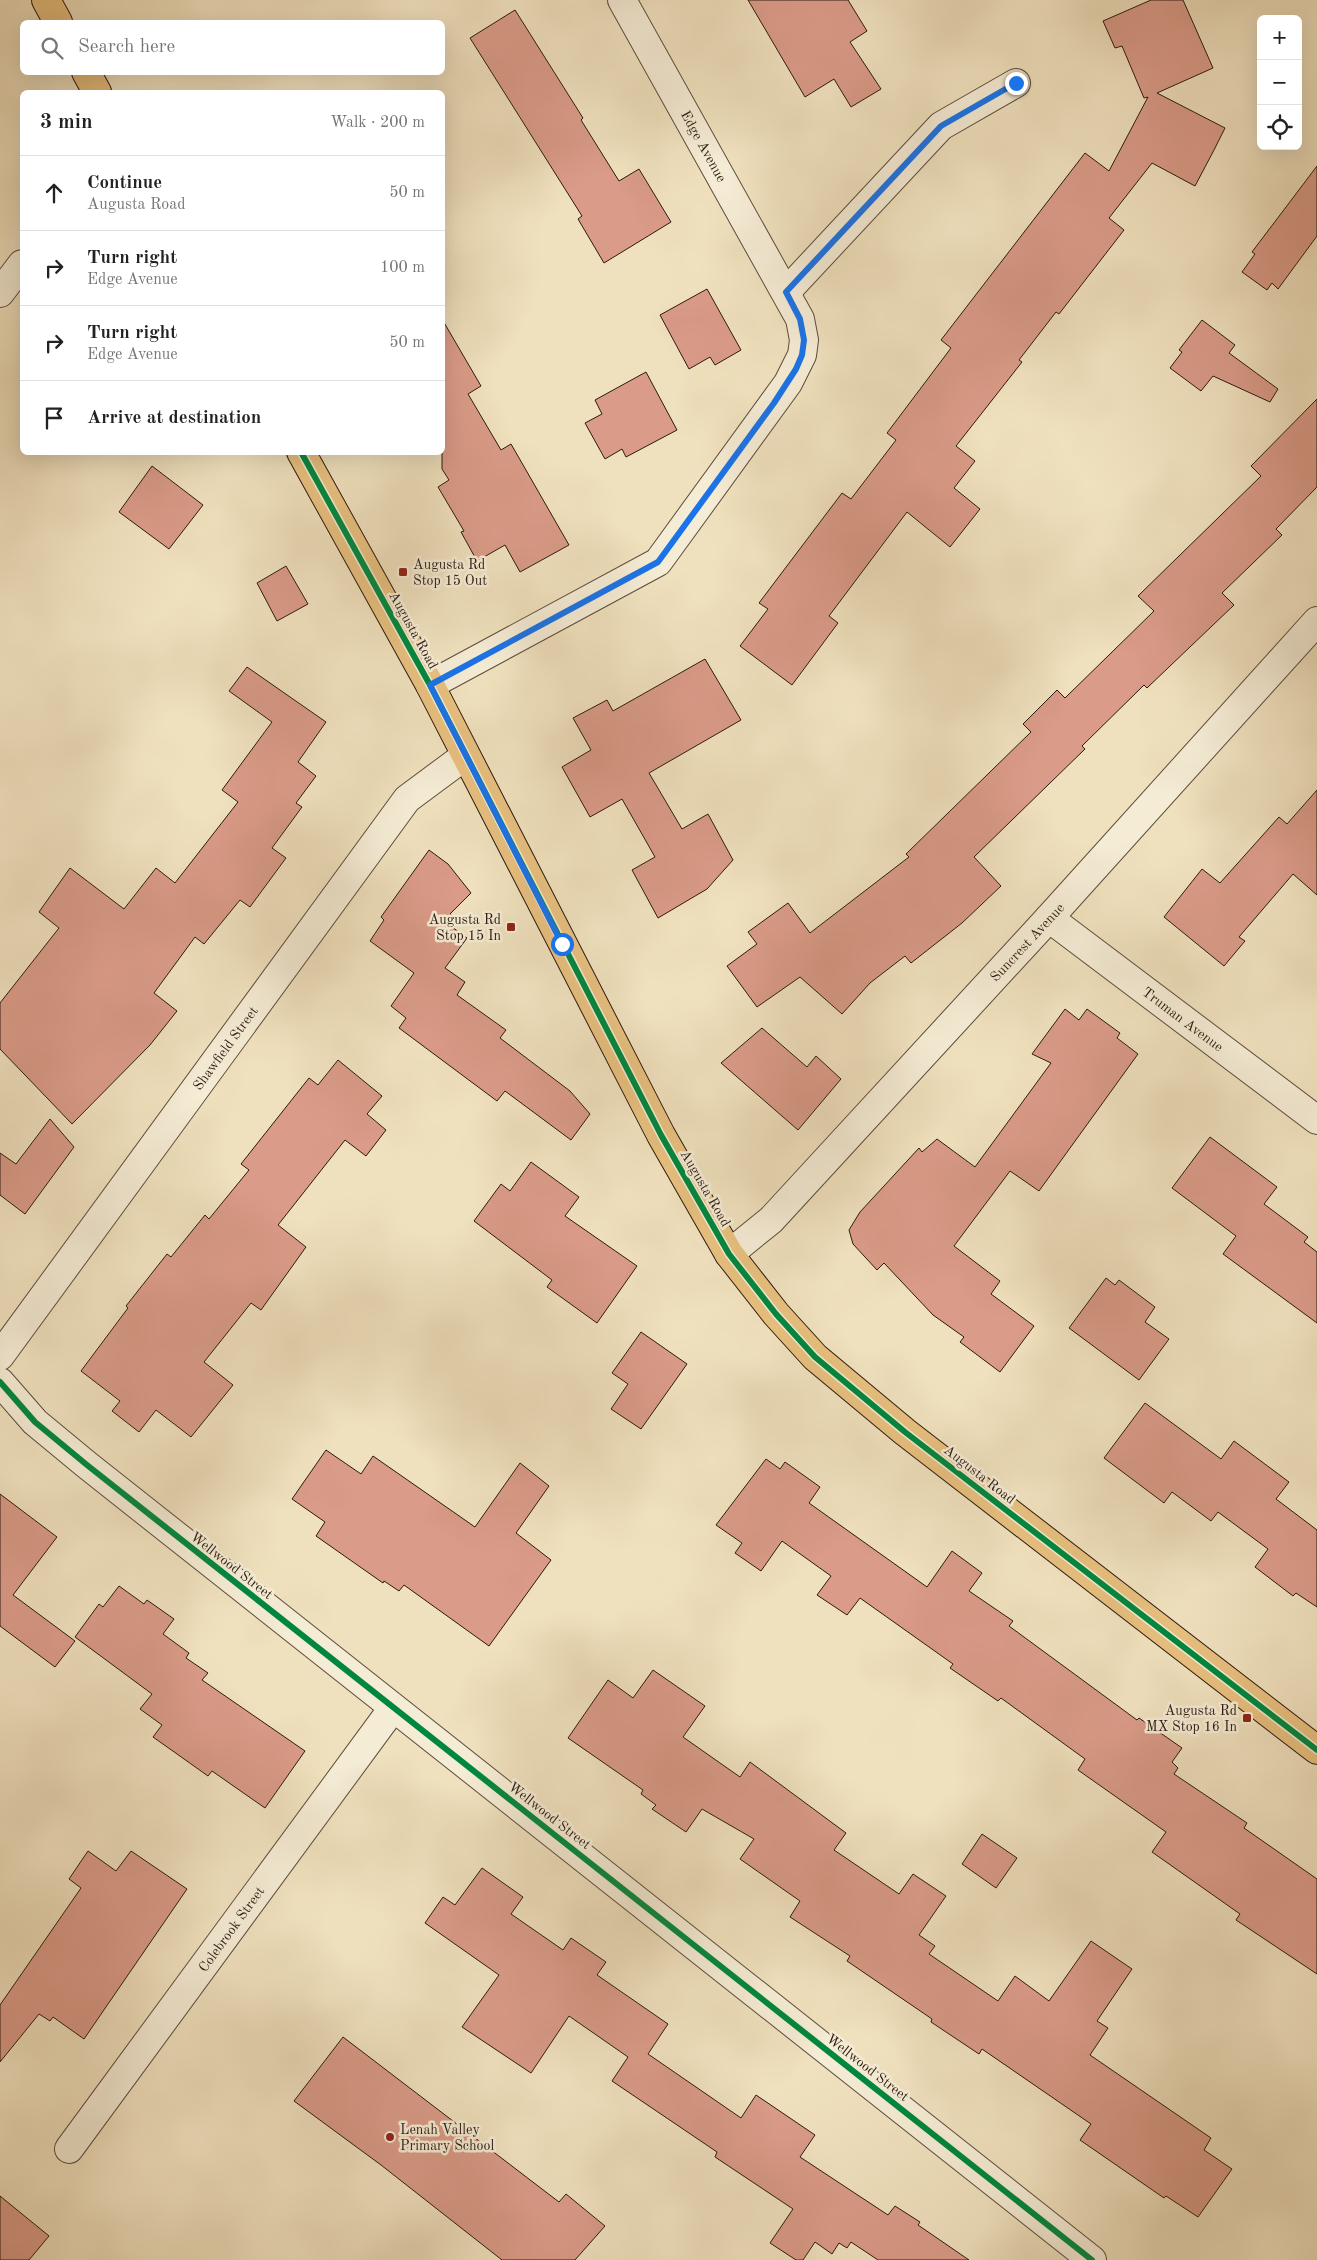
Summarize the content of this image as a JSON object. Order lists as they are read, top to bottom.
{
  "streets": {
    "main road": ["Augusta Road"],
    "street": [
      "Edge Avenue",
      "Suncrest Avenue",
      "Truman Avenue",
      "Shawfield Street",
      "Wellwood Street",
      "Colebrook Street"
    ]
  },
  "crossings": [
    ["Edge Avenue", "Augusta Road"],
    ["Augusta Road", "Suncrest Avenue"],
    ["Augusta Road", "Shawfield Street"],
    ["Suncrest Avenue", "Truman Avenue"],
    ["Wellwood Street", "Colebrook Street"]
  ],
  "places": {
    "transit": ["Augusta Rd Stop 15 Out", "Augusta Rd Stop 15 In", "Augusta Rd MX Stop 16 In"],
    "other": ["Lenah Valley Primary School"]
  },
  "page": {
    "map_buttons": ["+", "−"],
    "search": "Search here",
    "heading": ["3 min", "Walk · 200 m"],
    "list": [
      ["Continue", "Augusta Road", "50 m"],
      ["Turn right", "Edge Avenue", "100 m"],
      ["Turn right", "Edge Avenue", "50 m"],
      "Arrive at destination"
    ]
  }
}
